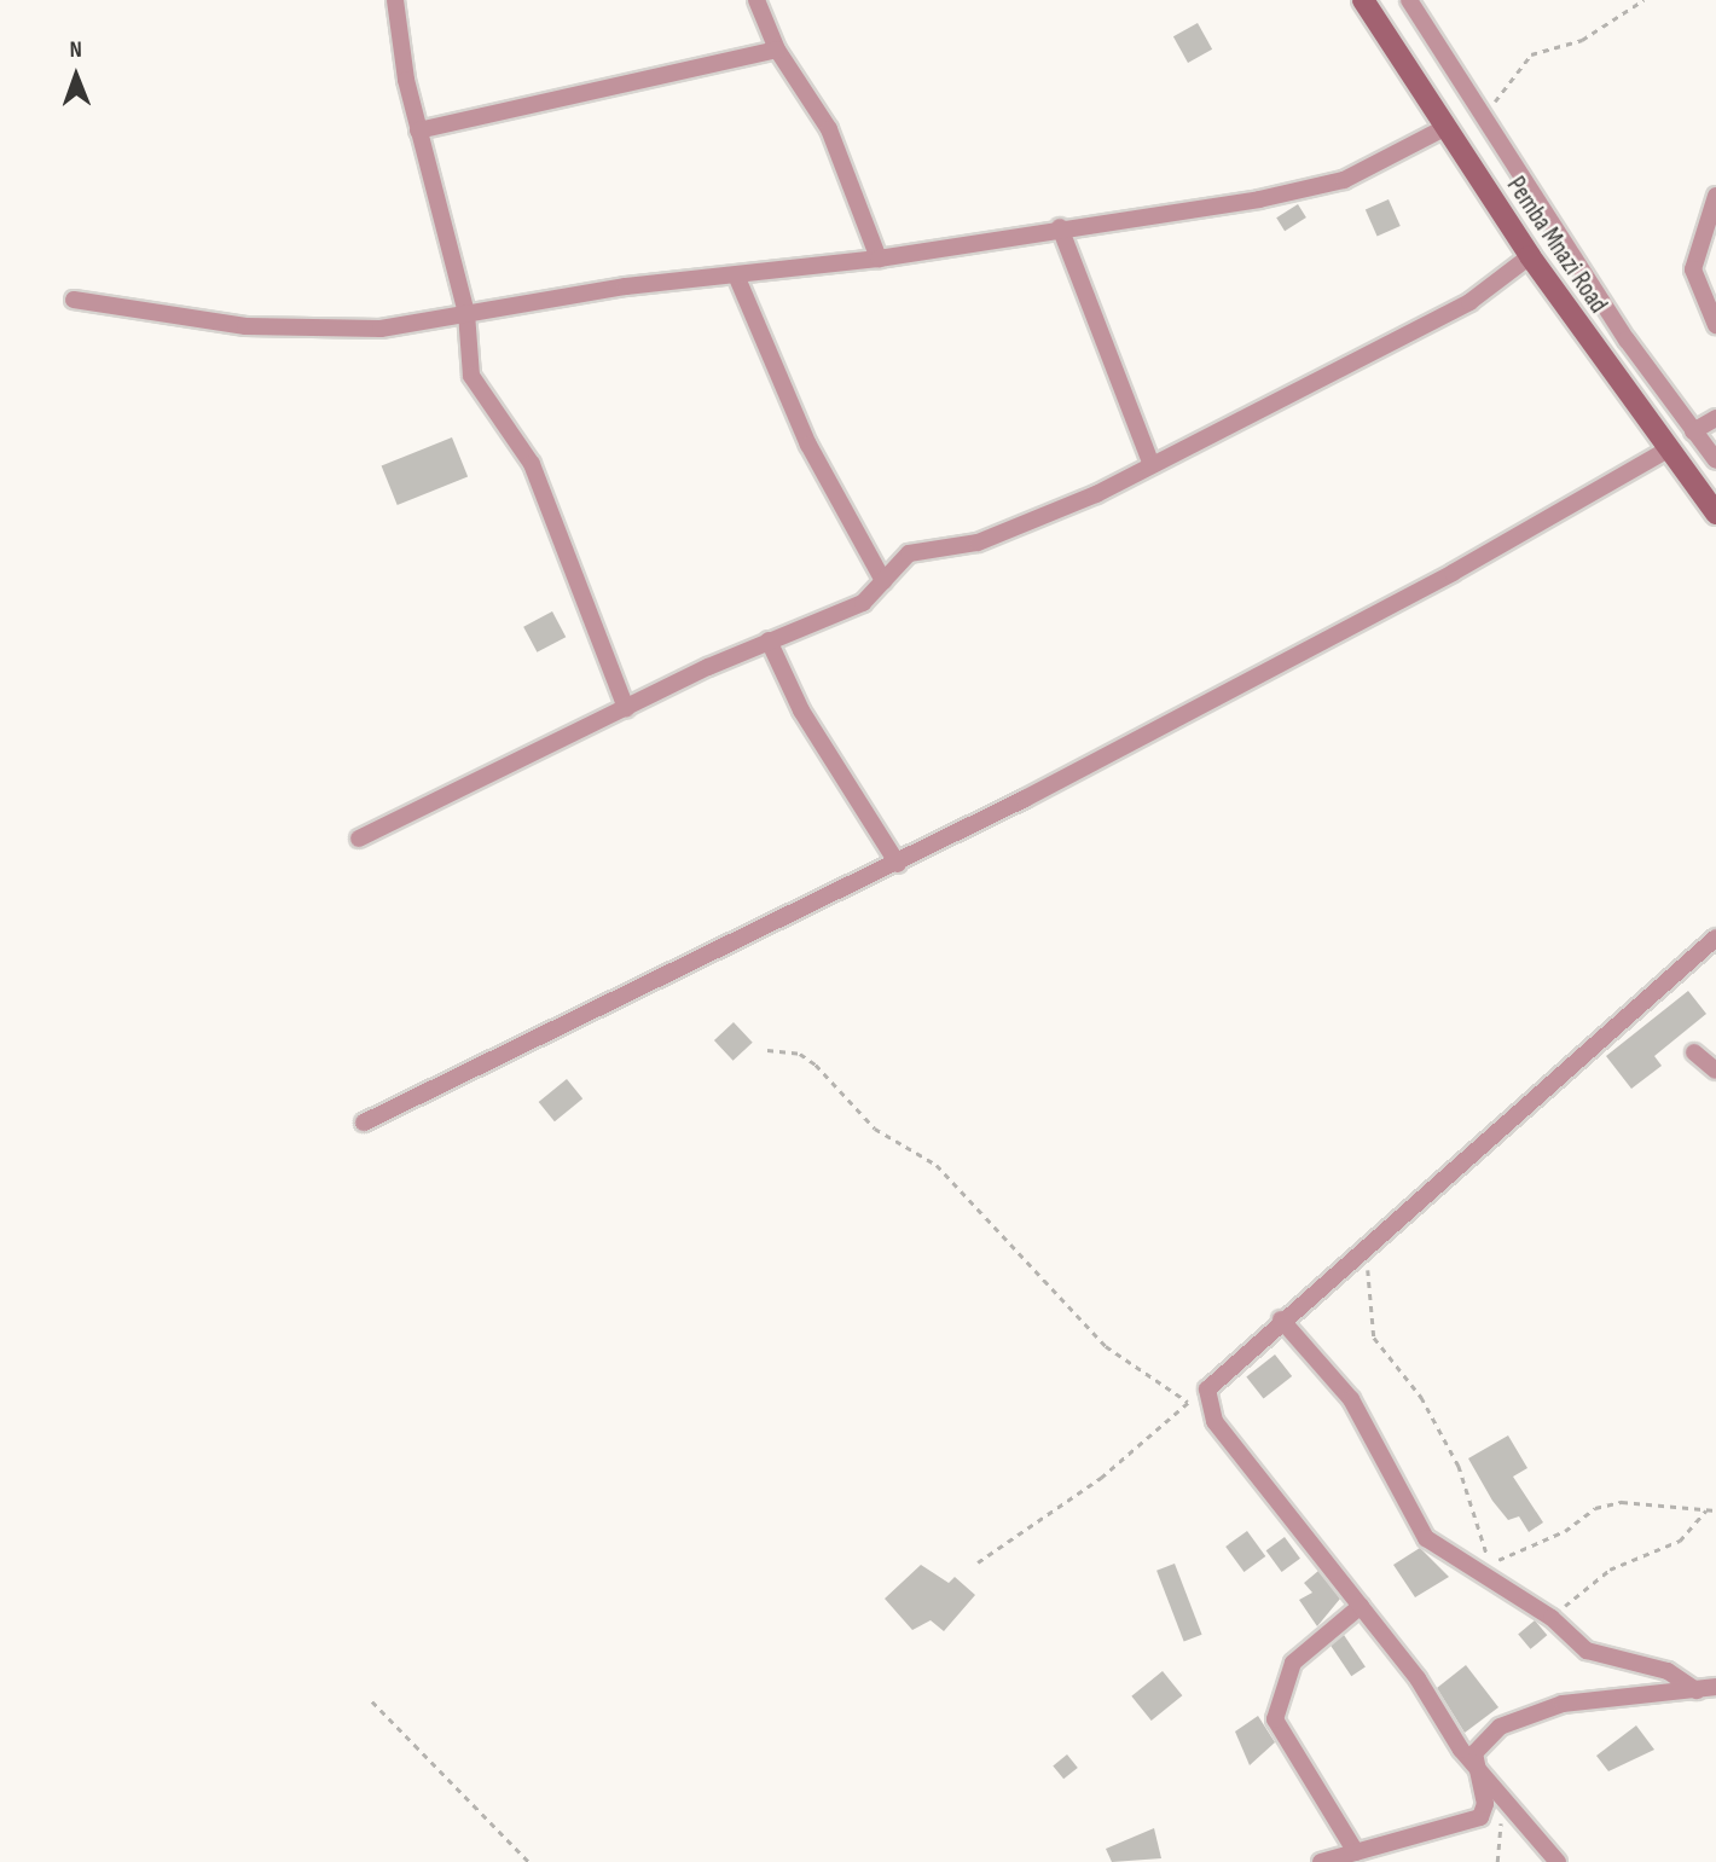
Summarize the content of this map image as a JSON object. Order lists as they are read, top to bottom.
{
  "streets": {
    "main road": ["Pemba Mnazi Road"]
  },
  "north": "top"
}
